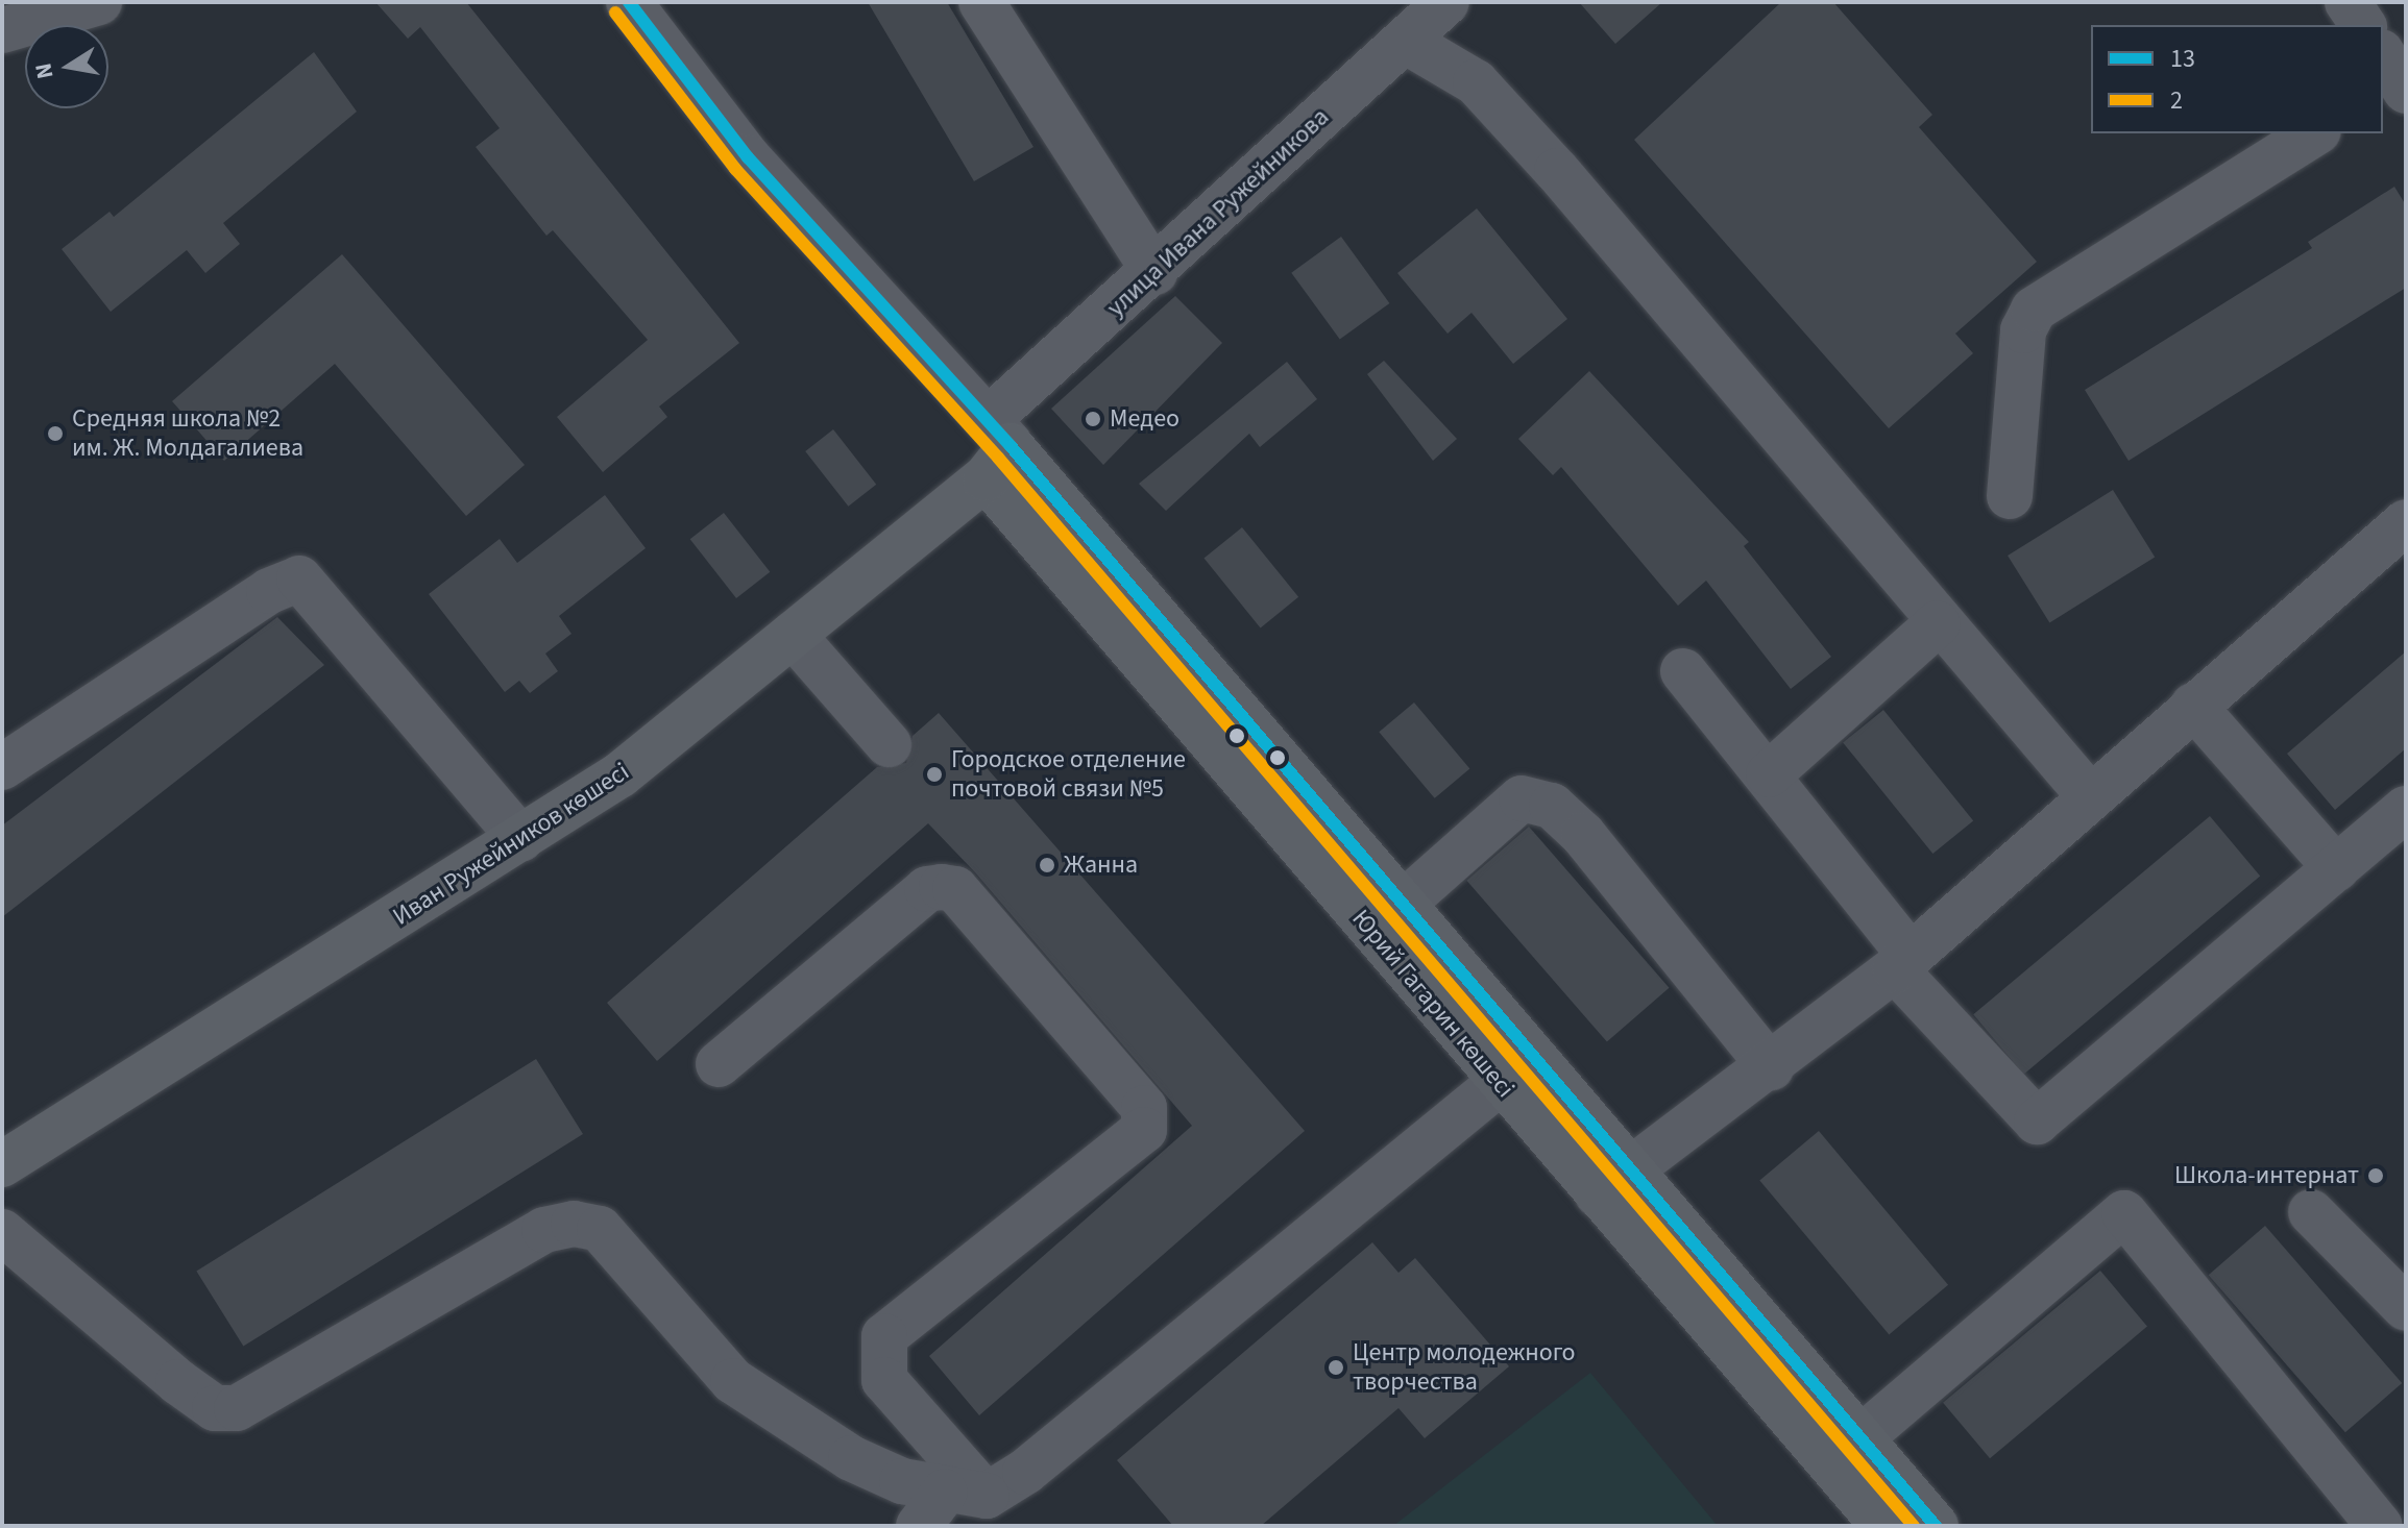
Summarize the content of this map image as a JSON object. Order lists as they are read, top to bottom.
{
  "streets": {
    "main road": ["Иван Ружейников көшесі", "Юрий Гагарин көшесі"],
    "street": ["улица Ивана Ружейникова"]
  },
  "crossings": [
    ["улица Ивана Ружейникова", "Иван Ружейников көшесі"],
    ["улица Ивана Ружейникова", "Юрий Гагарин көшесі"],
    ["Иван Ружейников көшесі", "Юрий Гагарин көшесі"]
  ],
  "places": [
    "Медео",
    "Средняя школа №2 им. Ж. Молдагалиева",
    "Городское отделение почтовой связи №5",
    "Жанна",
    "Школа-интернат",
    "Центр молодежного творчества"
  ],
  "lines": ["transit line 13", "transit line 2"],
  "legend": ["13", "2"],
  "north": "left"
}
